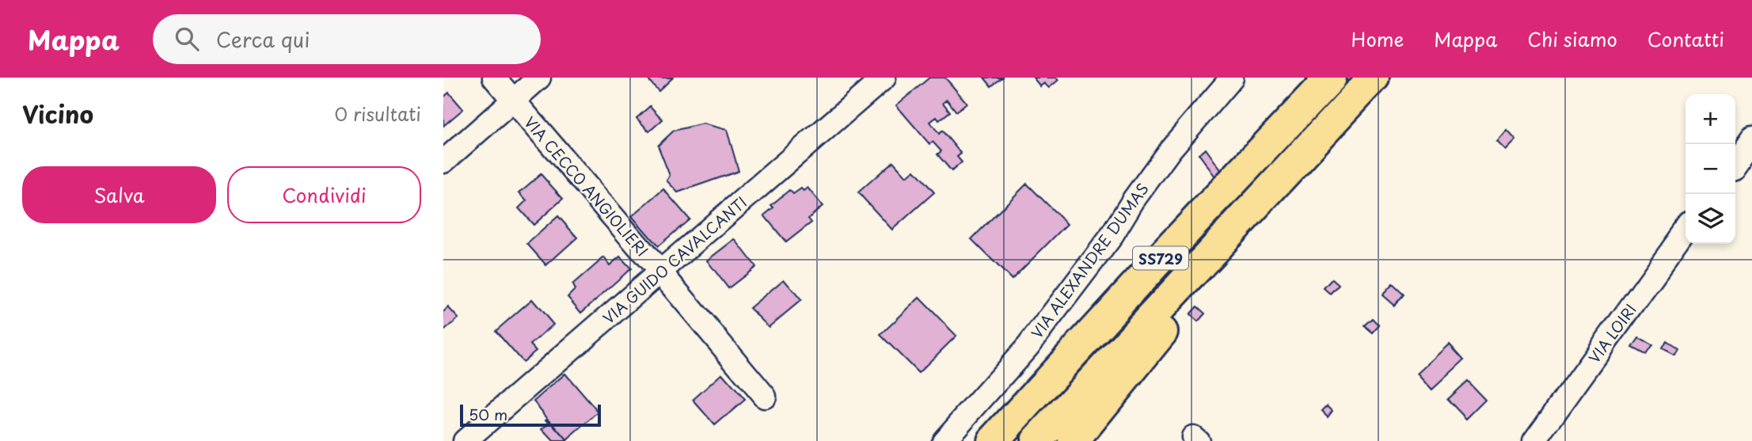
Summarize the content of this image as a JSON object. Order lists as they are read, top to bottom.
{
  "streets": {
    "highway": ["SS729"],
    "street": [
      "VIA CECCO ANGIOLIERI",
      "VIA GUIDO CAVALCANTI",
      "VIA ALEXANDRE DUMAS",
      "VIA LOIRI"
    ]
  },
  "crossings": [
    ["VIA CECCO ANGIOLIERI", "VIA GUIDO CAVALCANTI"]
  ],
  "scale_bar": "50 m",
  "page": {
    "header": "Mappa",
    "search": "Cerca qui",
    "nav": [
      "Home",
      "Mappa",
      "Chi siamo",
      "Contatti"
    ],
    "heading": ["Vicino", "0 risultati"],
    "map_buttons": ["+", "−"],
    "buttons": ["Salva", "Condividi"],
    "scale": "50 m"
  }
}
